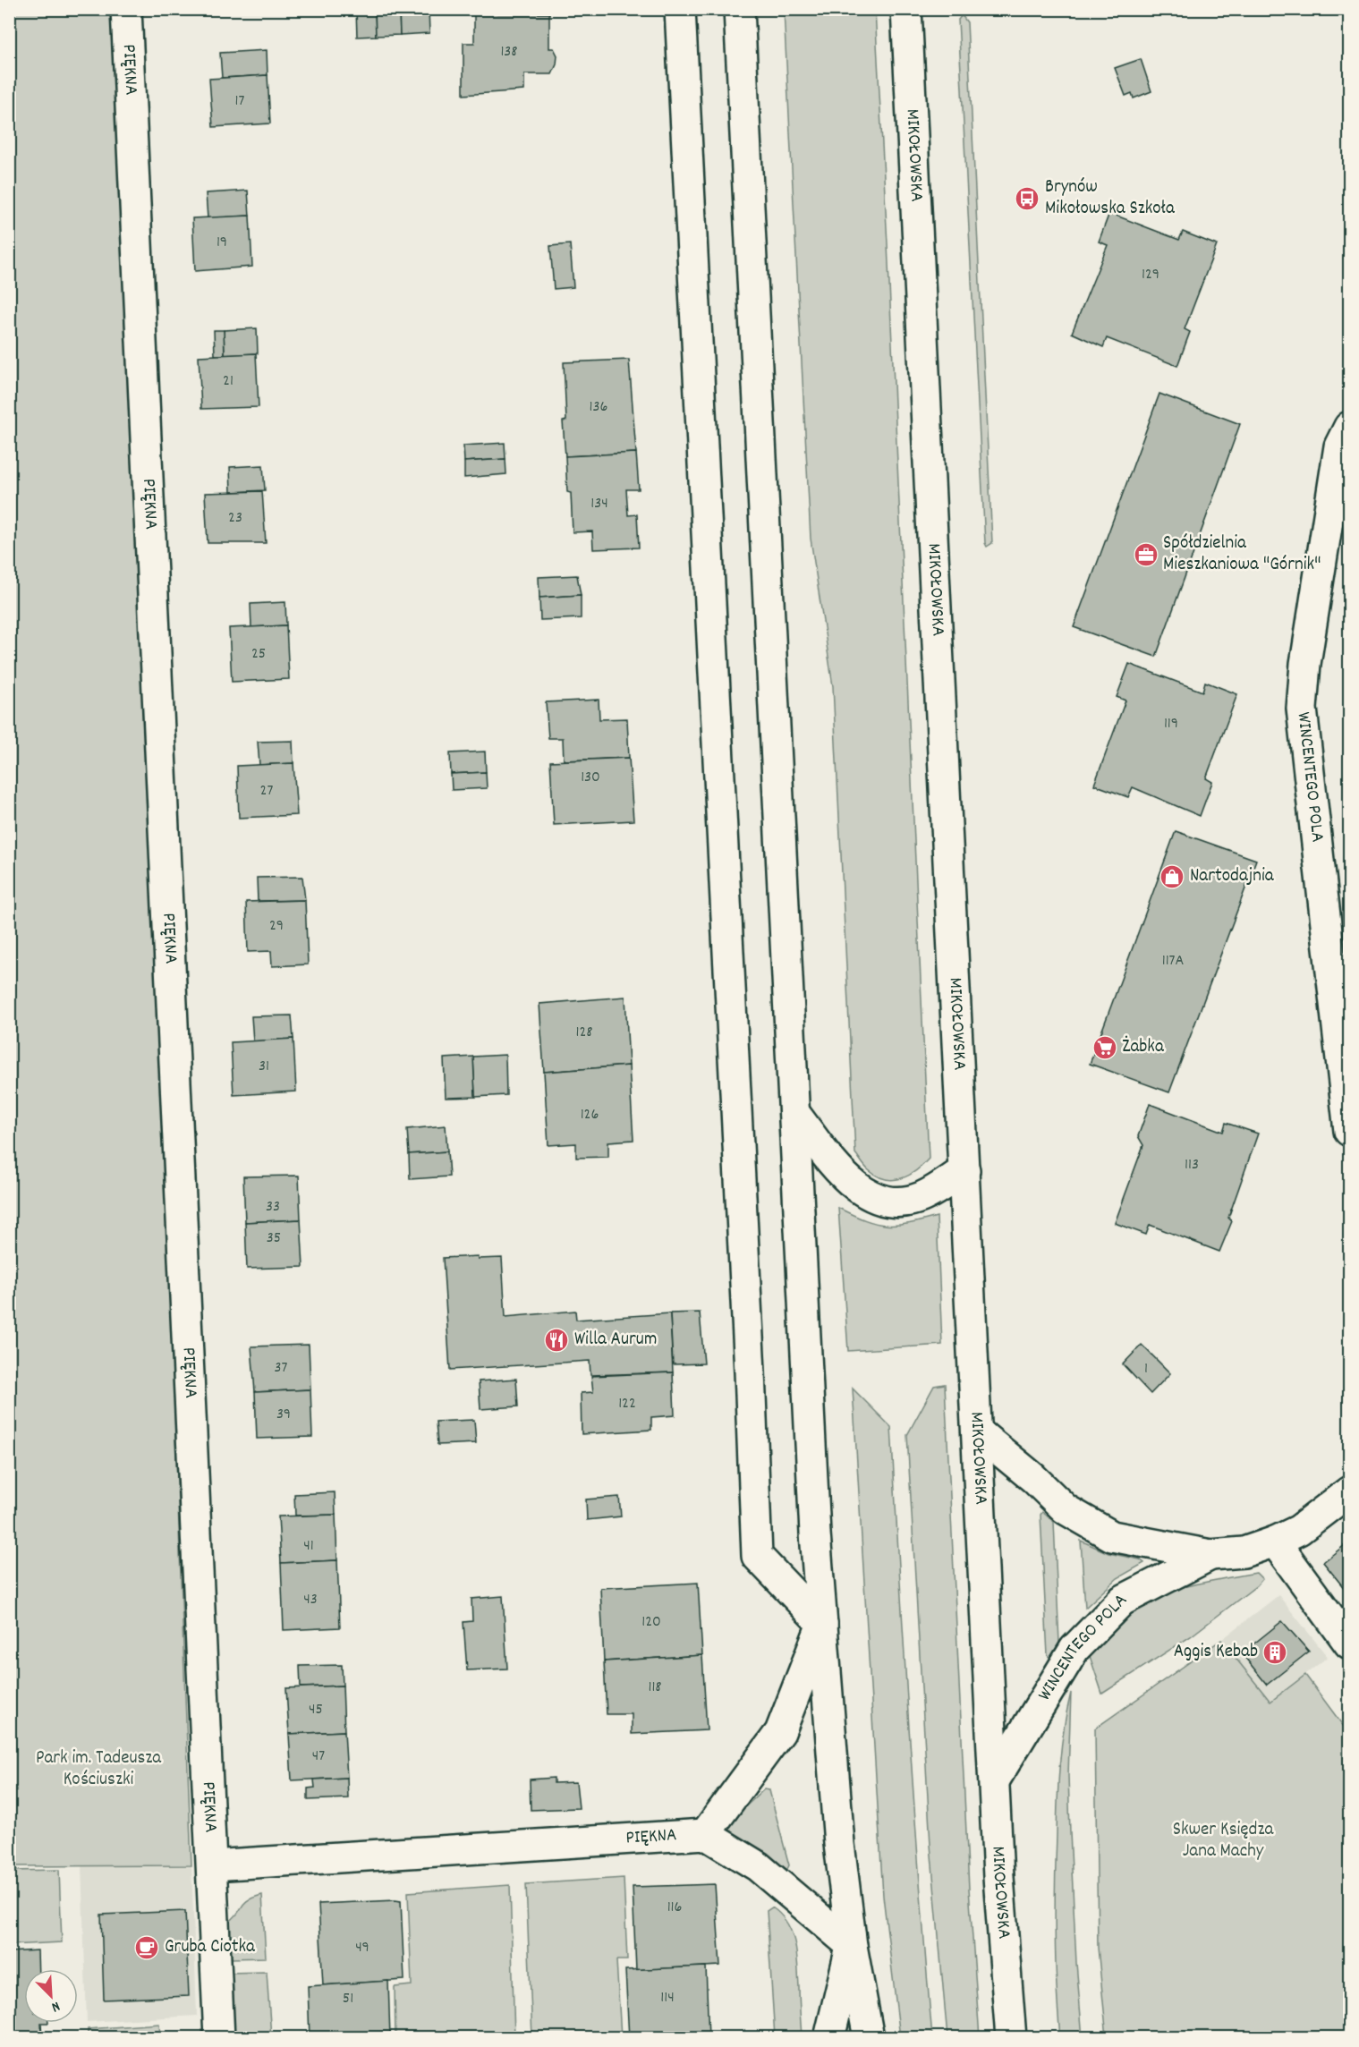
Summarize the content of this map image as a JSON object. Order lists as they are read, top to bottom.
{
  "streets": {
    "street": ["PIĘKNA", "MIKOŁOWSKA", "WINCENTEGO POLA"]
  },
  "crossings": [
    ["MIKOŁOWSKA", "WINCENTEGO POLA"]
  ],
  "parks": ["Park im. Tadeusza Kościuszki", "Skwer Księdza Jana Machy"],
  "places": {
    "bus stop": ["Brynów Mikołowska Szkoła"],
    "office": ["Spółdzielnia Mieszkaniowa \"Górnik\""],
    "shop": ["Nartodajnia"],
    "supermarket": ["Żabka"],
    "restaurant": ["Willa Aurum"],
    "building": ["Aggis Kebab"],
    "cafe": ["Gruba Ciotka"]
  },
  "house_numbers": [
    "138",
    "17",
    "19",
    "129",
    "21",
    "136",
    "134",
    "23",
    "25",
    "119",
    "130",
    "27",
    "29",
    "117A",
    "128",
    "31",
    "126",
    "113",
    "33",
    "35",
    "37",
    "1",
    "122",
    "39",
    "41",
    "43",
    "120",
    "118",
    "45",
    "47",
    "116",
    "49",
    "114",
    "51"
  ],
  "north": "bottom right"
}
